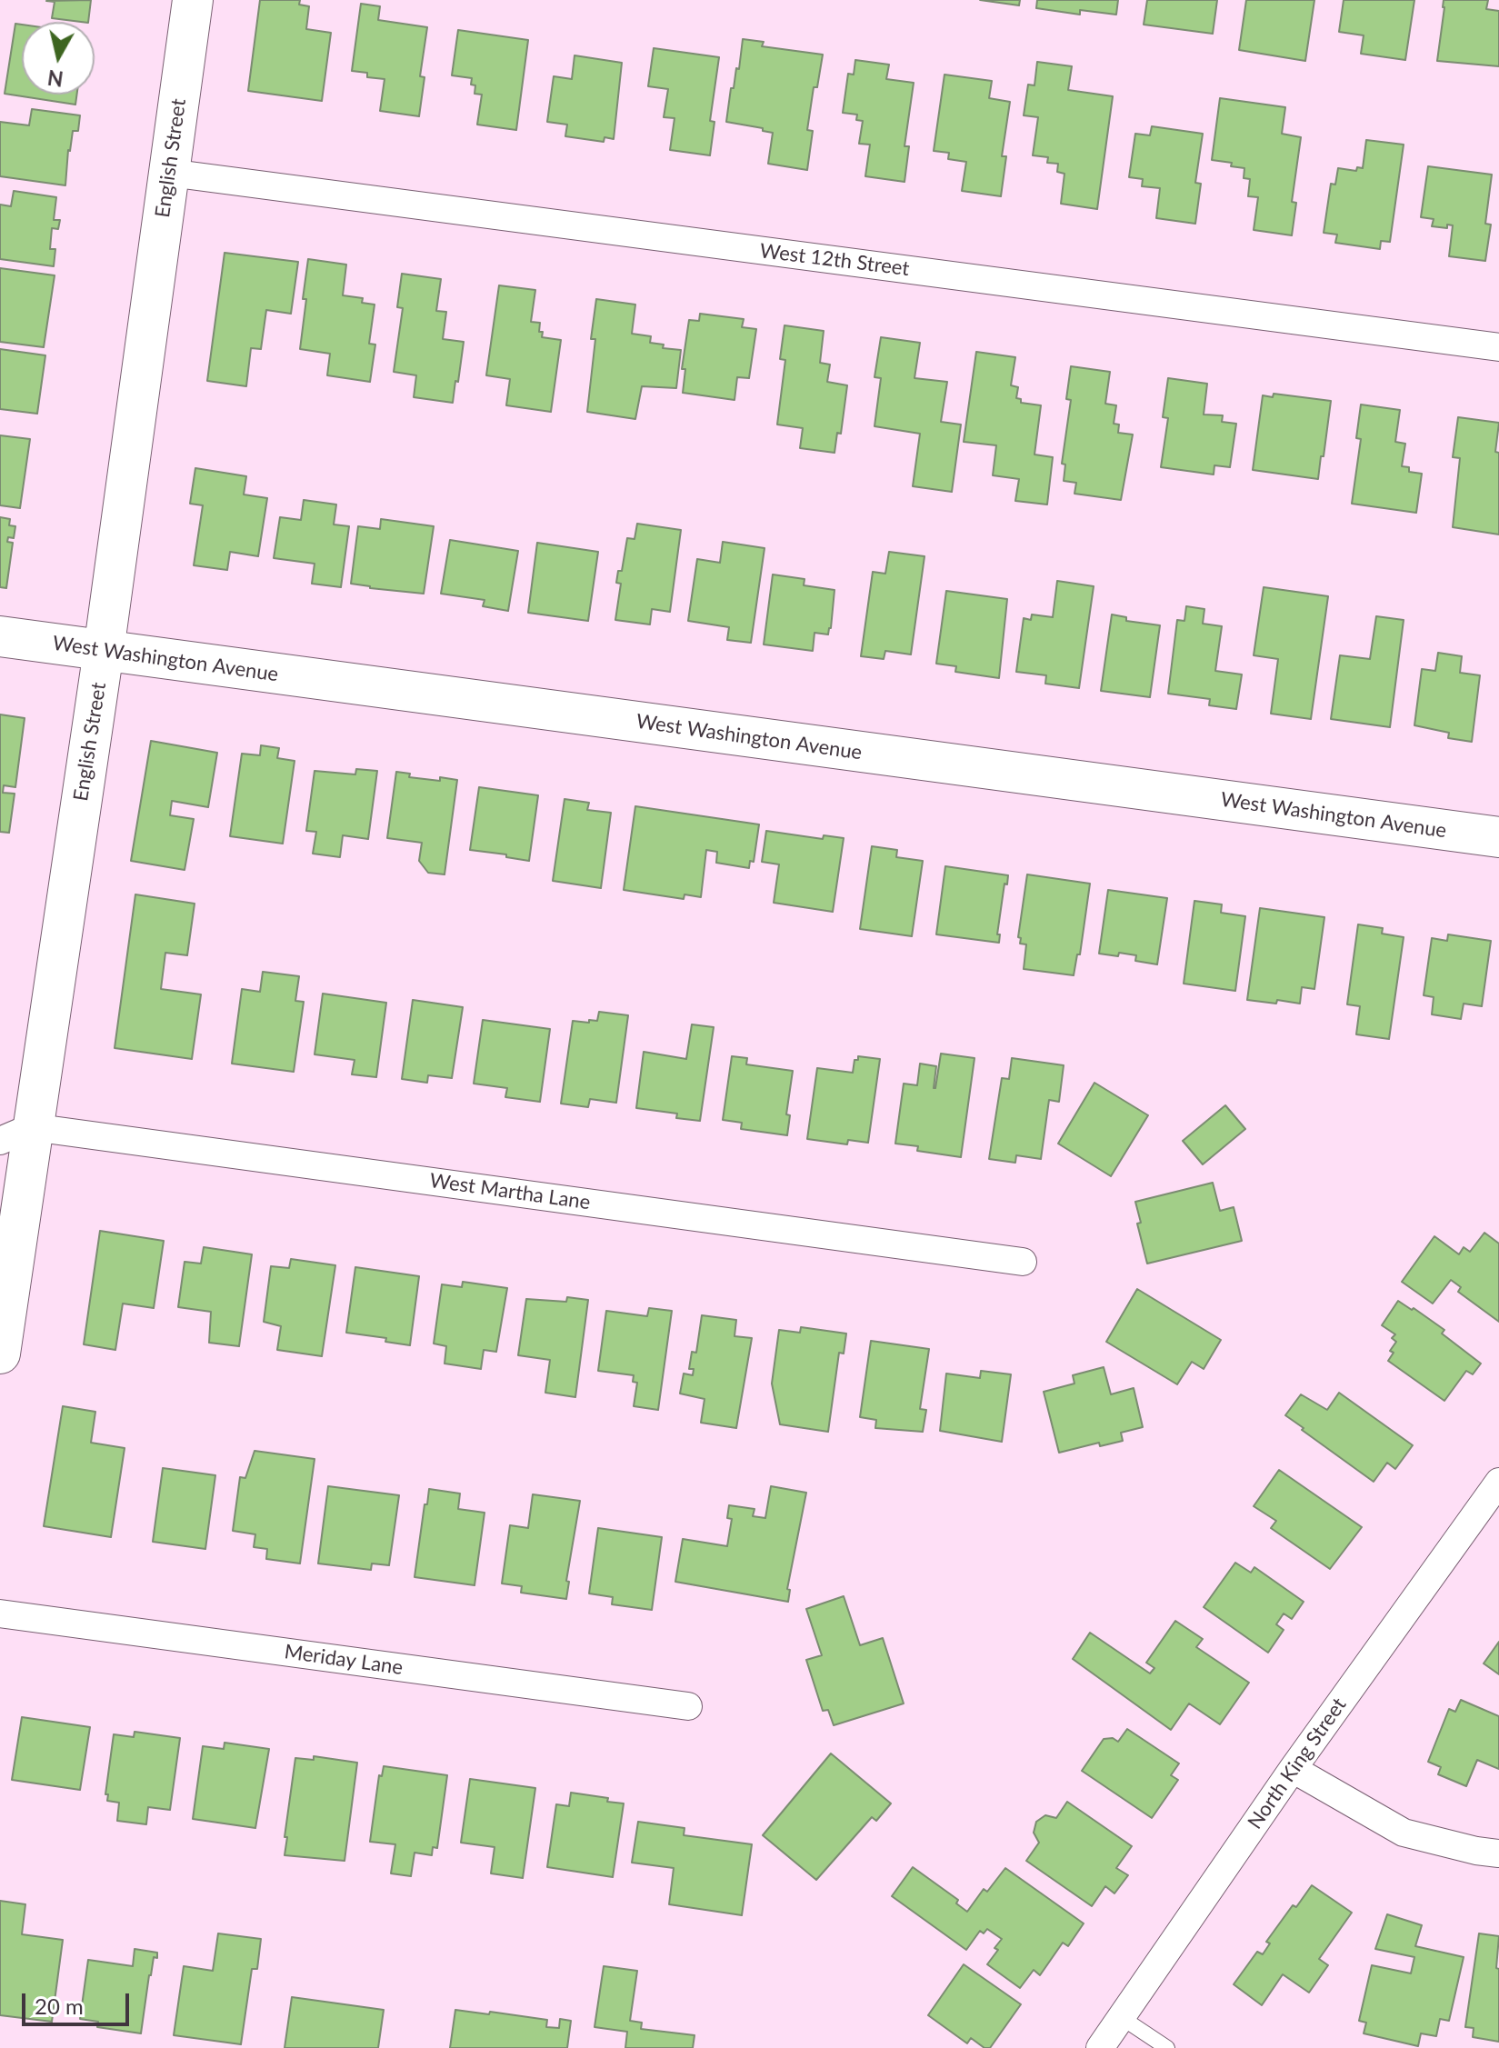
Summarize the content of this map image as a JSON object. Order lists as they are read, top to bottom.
{
  "streets": {
    "street": [
      "English Street",
      "West 12th Street",
      "West Washington Avenue",
      "West Martha Lane",
      "Meriday Lane",
      "North King Street"
    ]
  },
  "crossings": [
    ["English Street", "West 12th Street"],
    ["English Street", "West Washington Avenue"],
    ["English Street", "West Martha Lane"]
  ],
  "scale_bar": "20 m",
  "north": "bottom"
}
